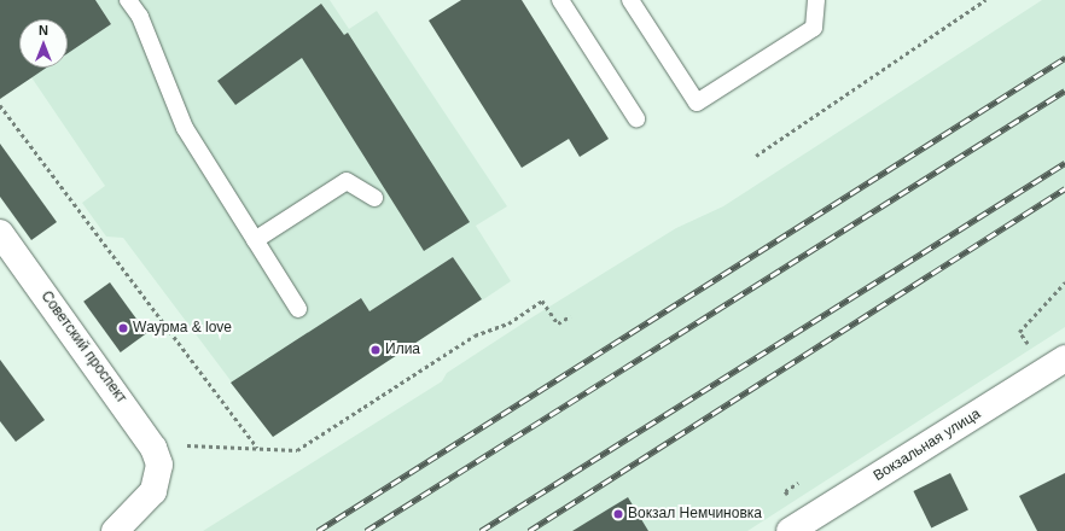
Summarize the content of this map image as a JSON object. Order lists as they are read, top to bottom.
{
  "streets": {
    "street": ["Советский проспект", "Вокзальная улица"]
  },
  "places": ["Wаурма & love", "Илиа", "Вокзал Немчиновка"],
  "north": "top"
}
